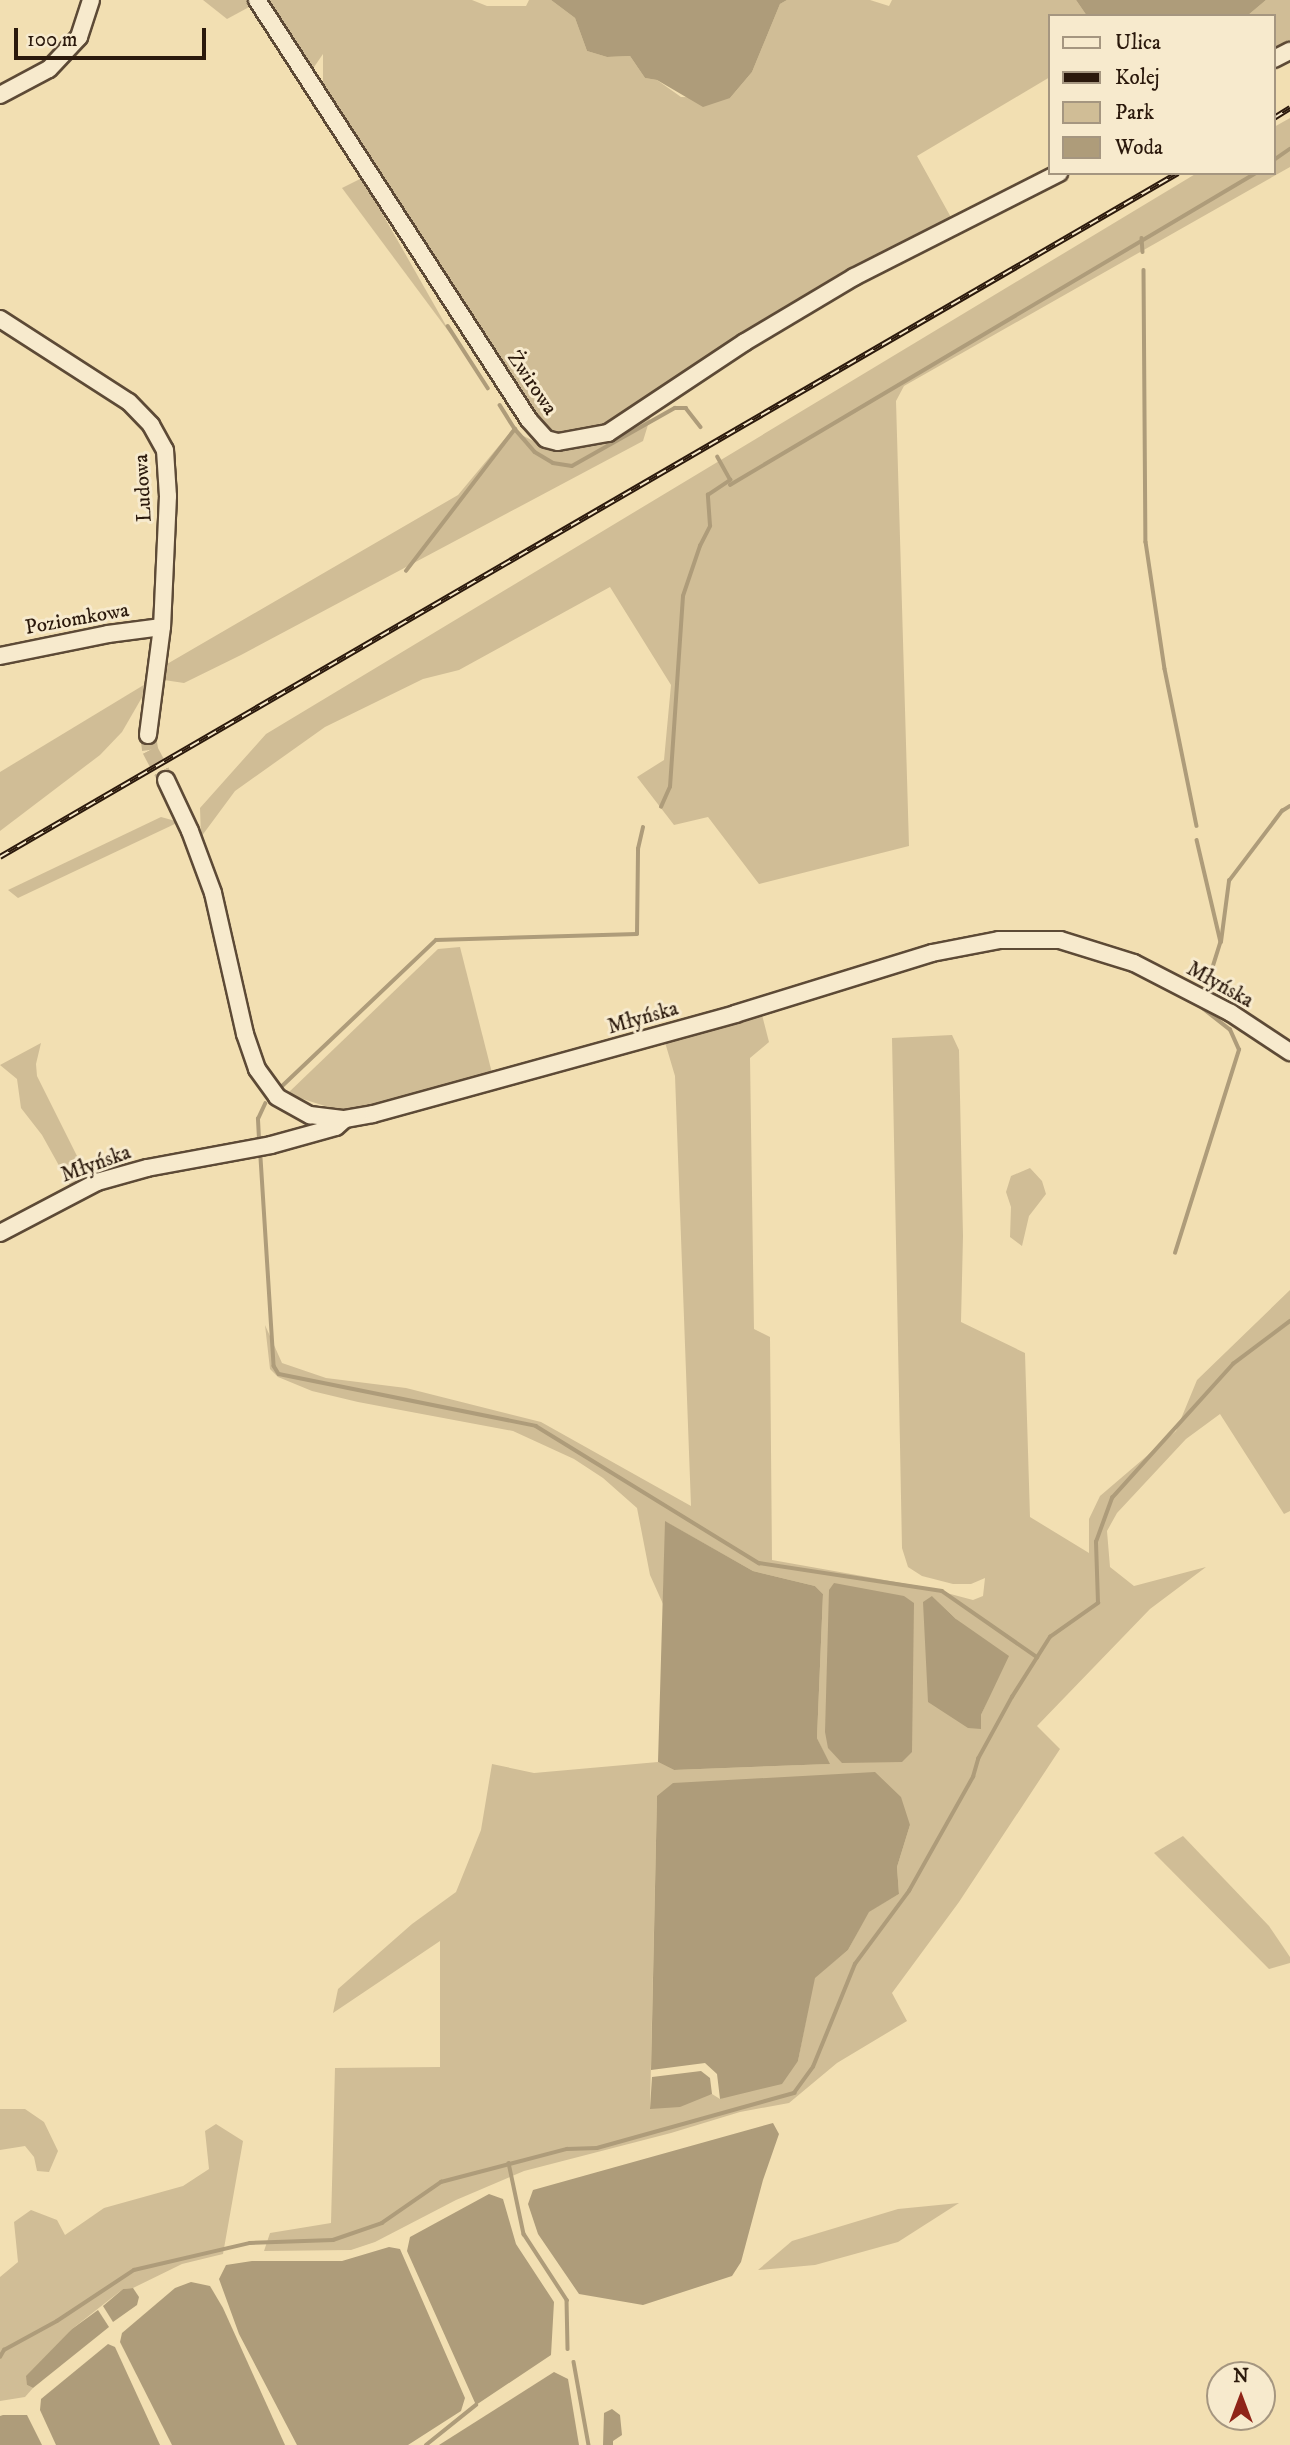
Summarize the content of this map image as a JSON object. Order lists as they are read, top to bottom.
{
  "streets": {
    "street": [
      "Żwirowa",
      "Ludowa",
      "Poziomkowa",
      "Młyńska"
    ]
  },
  "crossings": [
    ["Ludowa", "Poziomkowa"]
  ],
  "legend": [
    "Ulica",
    "Kolej",
    "Park",
    "Woda"
  ],
  "scale_bar": "100 m",
  "north": "top"
}
